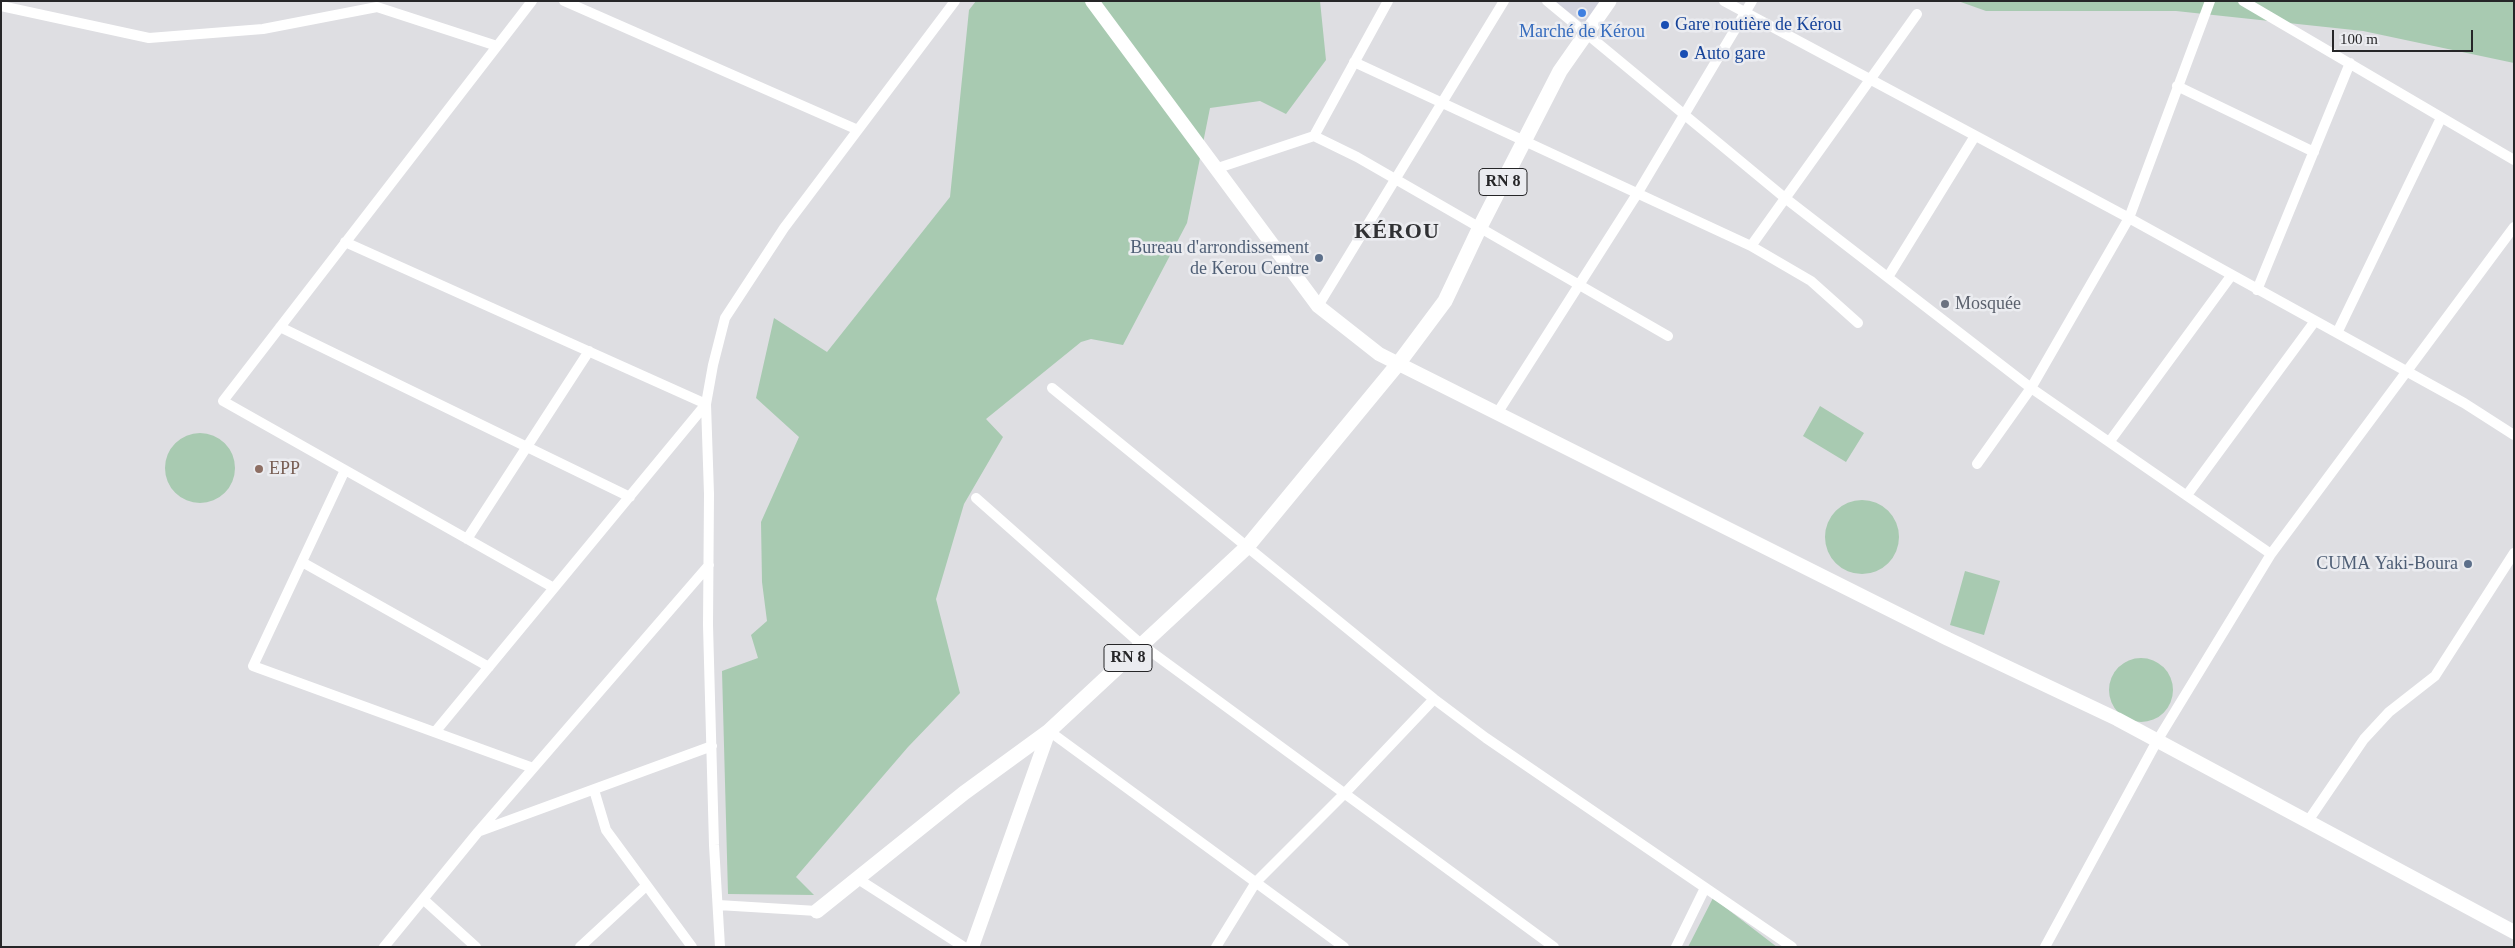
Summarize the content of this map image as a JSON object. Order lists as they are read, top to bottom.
{
  "streets": {
    "main road": ["RN 8"]
  },
  "districts": ["KÉROU"],
  "places": [
    "Marché de Kérou",
    "Gare routière de Kérou",
    "Auto gare",
    "Bureau d'arrondissement de Kerou Centre",
    "Mosquée",
    "EPP",
    "CUMA Yaki-Boura"
  ],
  "scale_bar": "100 m"
}
